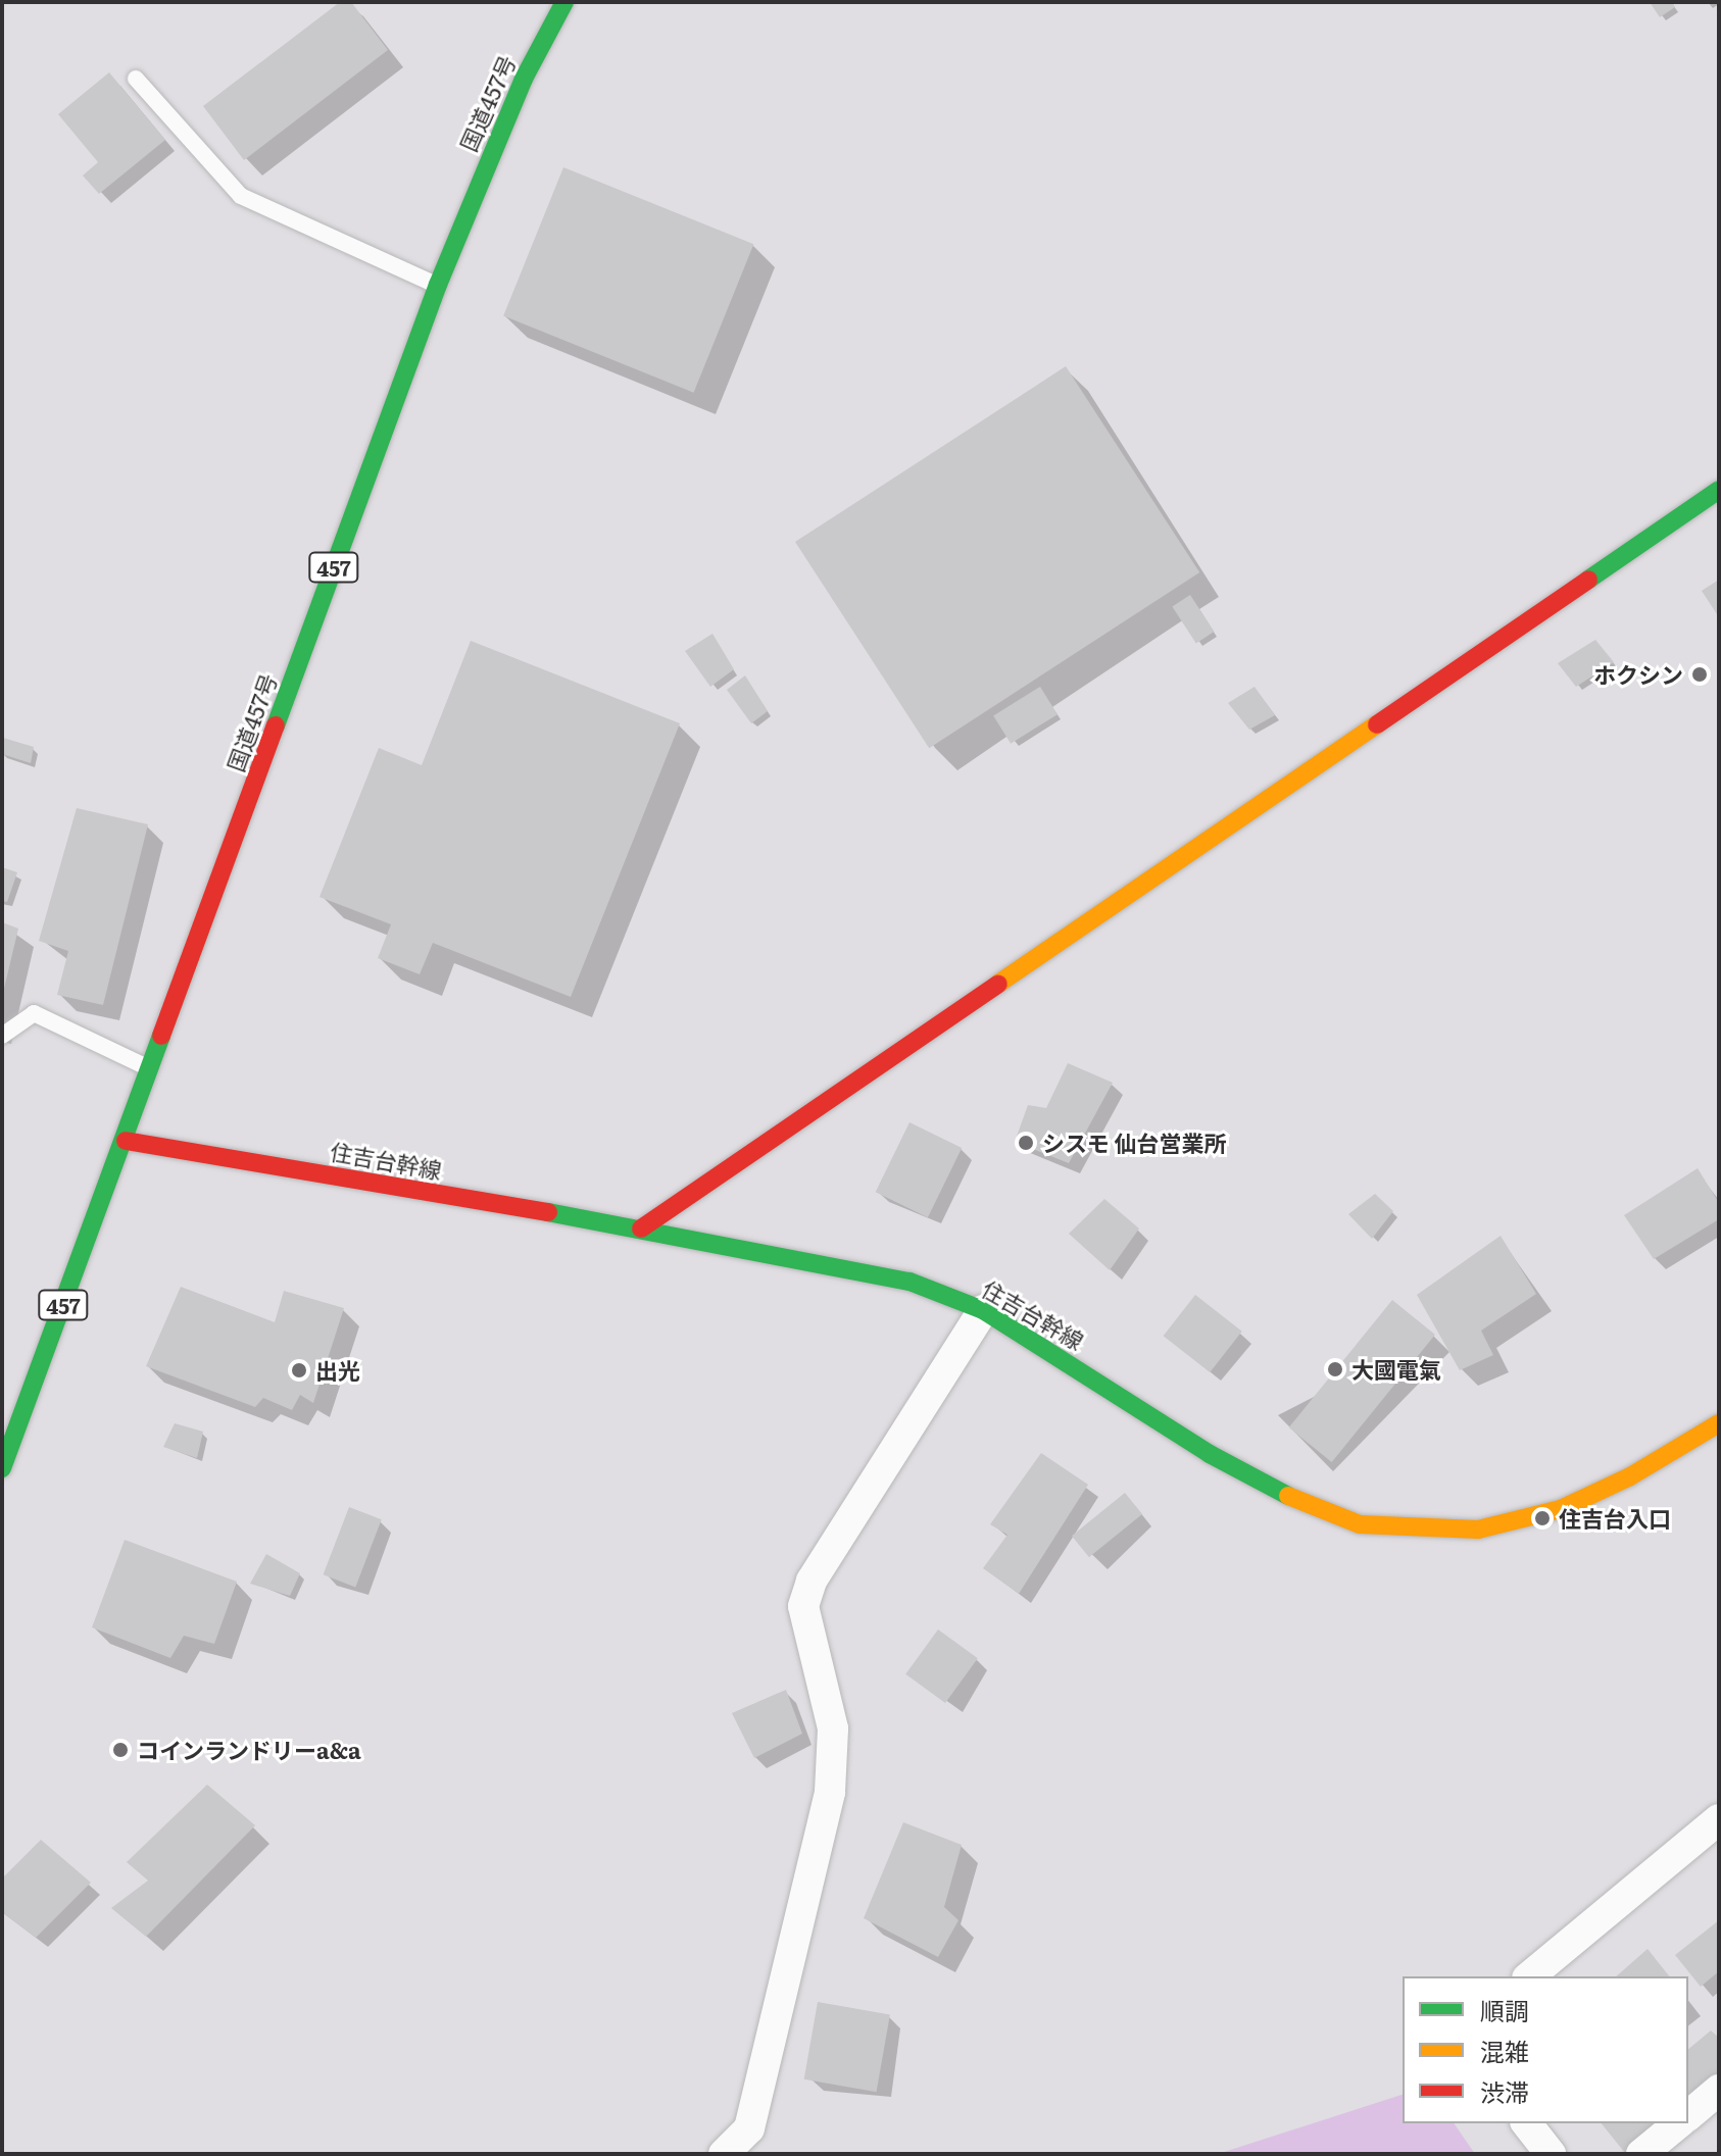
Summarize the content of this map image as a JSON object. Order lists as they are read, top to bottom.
{
  "streets": {
    "main road": ["国道457号", "457", "住吉台幹線"]
  },
  "crossings": [
    ["国道457号", "住吉台幹線"]
  ],
  "places": [
    "ホクシン",
    "シスモ 仙台営業所",
    "大國電氣",
    "出光",
    "住吉台入口",
    "コインランドリーa&a"
  ],
  "legend": ["順調", "混雑", "渋滞"]
}
